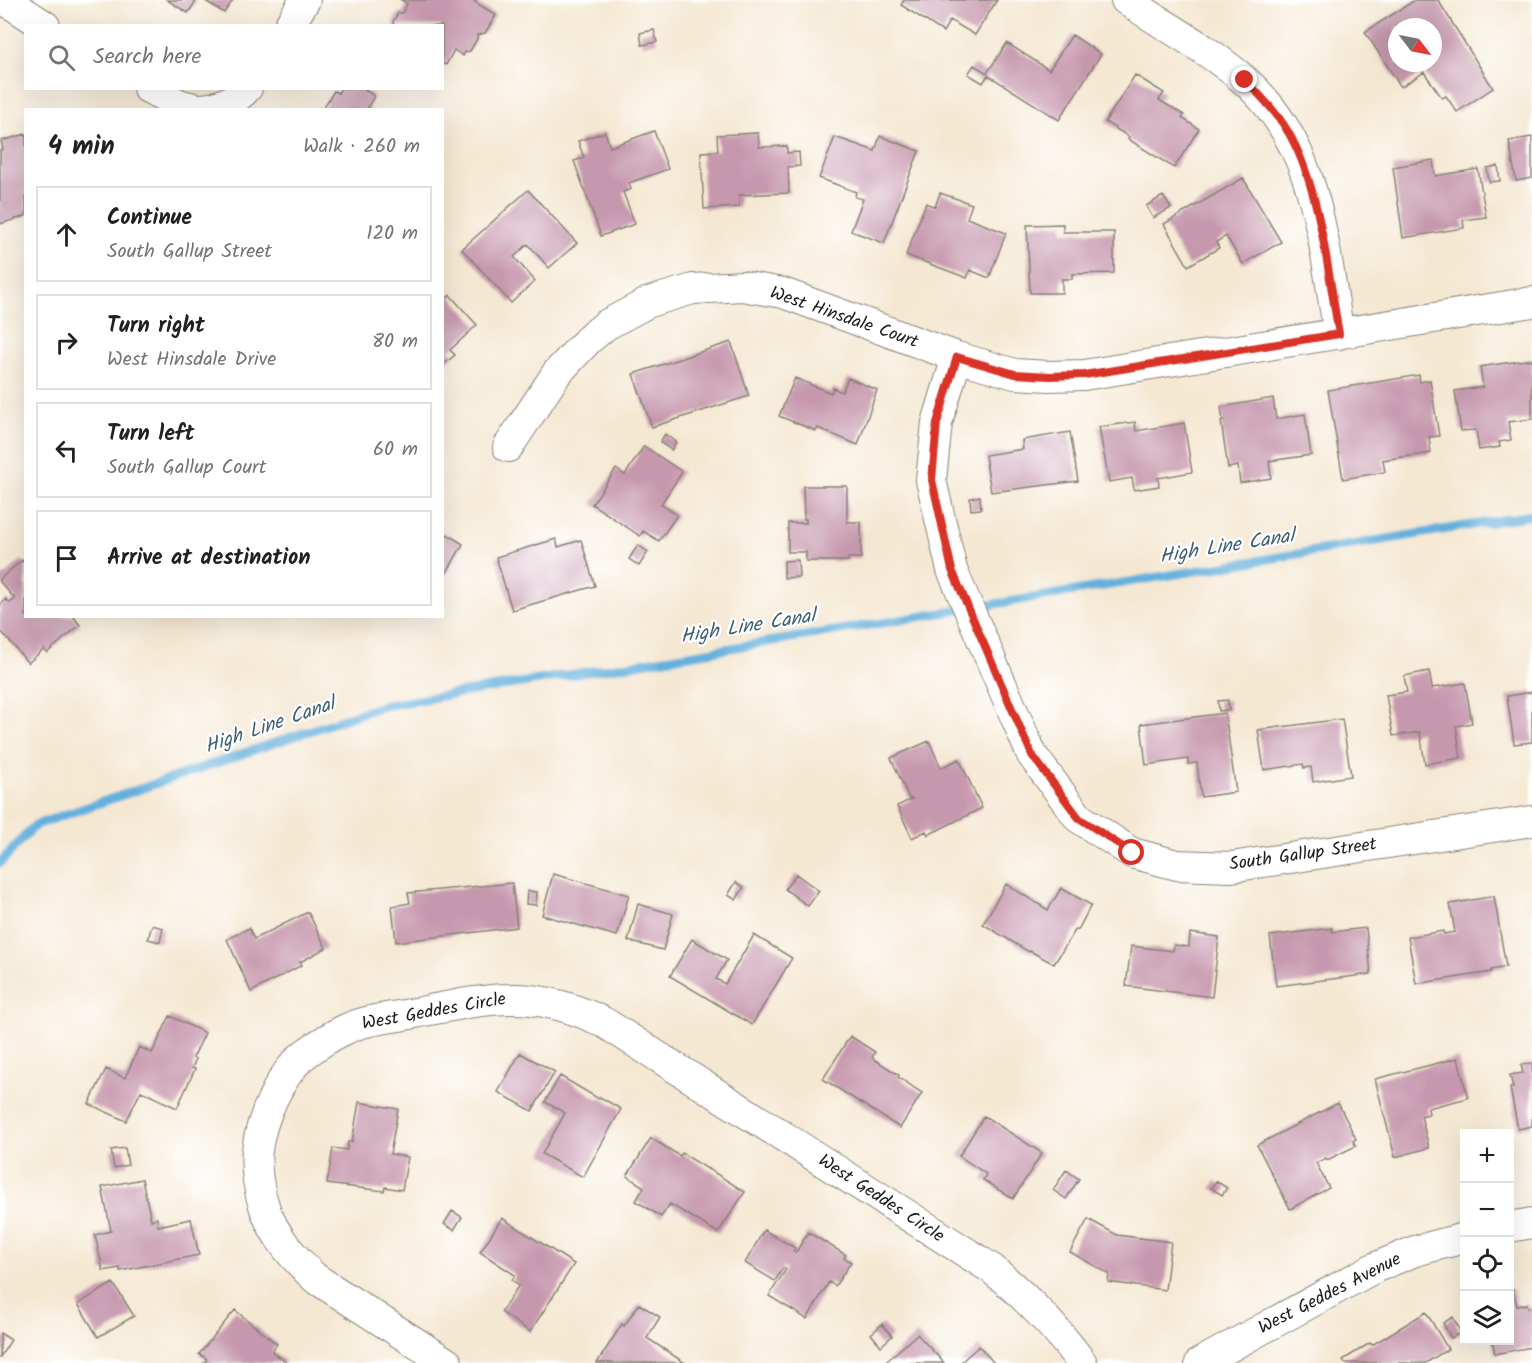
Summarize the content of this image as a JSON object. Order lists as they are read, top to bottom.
{
  "streets": {
    "street": [
      "West Hinsdale Court",
      "South Gallup Street",
      "West Geddes Circle",
      "West Geddes Avenue"
    ]
  },
  "crossings": [
    ["West Hinsdale Court", "South Gallup Street"]
  ],
  "water": ["High Line Canal"],
  "north": "bottom right",
  "page": {
    "search": "Search here",
    "heading": ["4 min", "Walk · 260 m"],
    "list": [
      ["Continue", "South Gallup Street", "120 m"],
      ["Turn right", "West Hinsdale Drive", "80 m"],
      ["Turn left", "South Gallup Court", "60 m"],
      "Arrive at destination"
    ],
    "map_buttons": ["+", "−"]
  }
}
